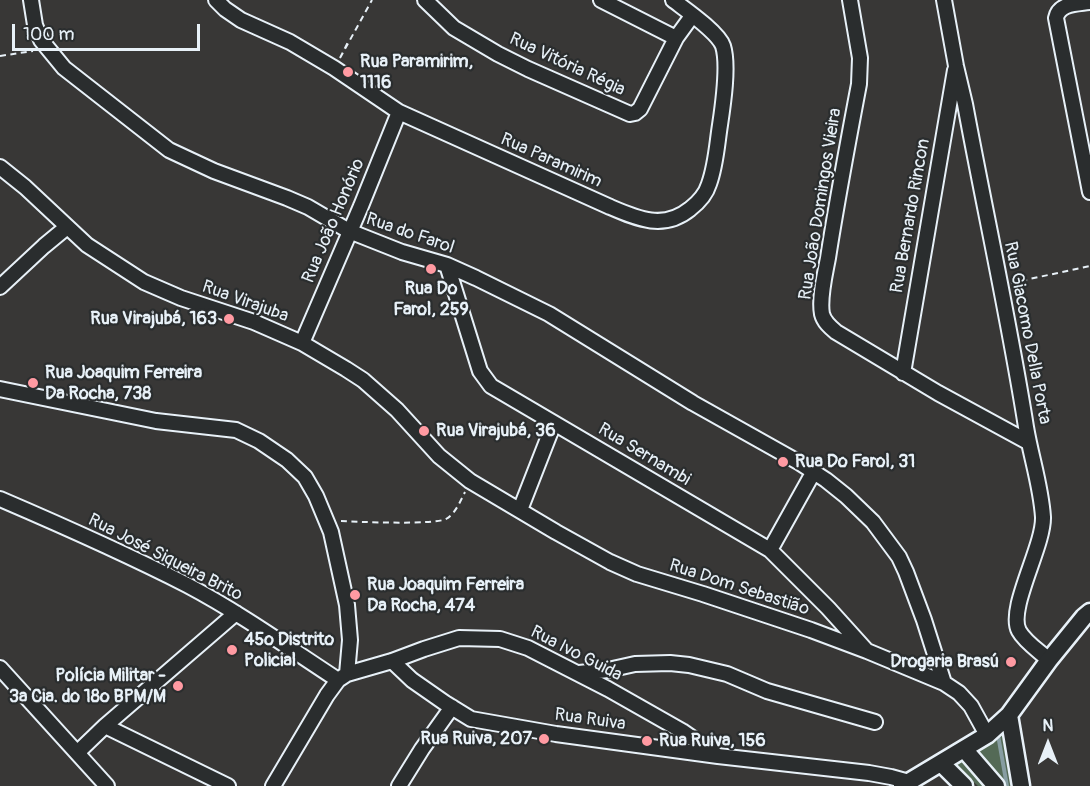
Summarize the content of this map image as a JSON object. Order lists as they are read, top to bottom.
{
  "streets": {
    "street": [
      "Rua Vitória Régia",
      "Rua Paramirim",
      "Rua João Domingos Vieira",
      "Rua Bernardo Rincon",
      "Rua João Honório",
      "Rua do Farol",
      "Rua Virajuba",
      "Rua Giacomo Della Porta",
      "Rua Sernambi",
      "Rua José Siqueira Brito",
      "Rua Dom Sebastião",
      "Rua Ivo Guida",
      "Rua Ruiva"
    ]
  },
  "crossings": [
    ["Rua Vitória Régia", "Rua Paramirim"],
    ["Rua Paramirim", "Rua João Honório"],
    ["Rua João Domingos Vieira", "Rua Bernardo Rincon"],
    ["Rua João Domingos Vieira", "Rua Giacomo Della Porta"],
    ["Rua Bernardo Rincon", "Rua Giacomo Della Porta"],
    ["Rua João Honório", "Rua do Farol"],
    ["Rua João Honório", "Rua Virajuba"],
    ["Rua do Farol", "Rua Sernambi"],
    ["Rua do Farol", "Rua Dom Sebastião"],
    ["Rua Virajuba", "Rua Dom Sebastião"],
    ["Rua Sernambi", "Rua Dom Sebastião"],
    ["Rua José Siqueira Brito", "Rua Ivo Guida"],
    ["Rua Ivo Guida", "Rua Ruiva"]
  ],
  "places": [
    "Rua Paramirim, 1116",
    "Rua Do Farol, 259",
    "Rua Virajubá, 163",
    "Rua Joaquim Ferreira Da Rocha, 738",
    "Rua Virajubá, 36",
    "Rua Do Farol, 31",
    "Rua Joaquim Ferreira Da Rocha, 474",
    "45º Distrito Policial",
    "Drogaria Brasú",
    "Polícia Militar - 3ª Cia. do 18º BPM/M",
    "Rua Ruiva, 207",
    "Rua Ruiva, 156"
  ],
  "scale_bar": "100 m",
  "north": "top"
}
